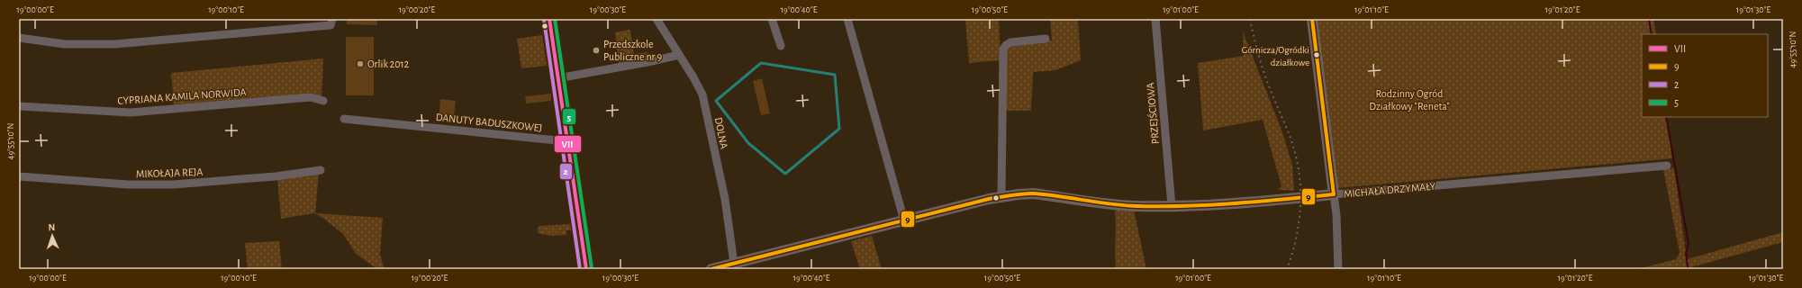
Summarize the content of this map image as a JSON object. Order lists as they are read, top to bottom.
{
  "streets": {
    "street": [
      "CYPRIANA KAMILA NORWIDA",
      "PRZEJŚCIOWA",
      "DANUTY BADUSZKOWEJ",
      "DOLNA",
      "MIKOŁAJA REJA",
      "MICHAŁA DRZYMAŁY"
    ]
  },
  "crossings": [
    ["PRZEJŚCIOWA", "MICHAŁA DRZYMAŁY"],
    ["DOLNA", "MICHAŁA DRZYMAŁY"]
  ],
  "parks": ["Rodzinny Ogród Działkowy \"Reneta\""],
  "places": ["Przedszkole Publiczne nr 9", "Górnicza/Ogródki działkowe", "Orlik 2012"],
  "lines": [
    "transit line VII",
    "transit line 9",
    "transit line 5",
    "transit line 2"
  ],
  "legend": [
    "VII",
    "9",
    "2",
    "5"
  ],
  "north": "top",
  "coordinates": [
    "19°00'00\"E",
    "19°00'10\"E",
    "19°00'20\"E",
    "19°00'30\"E",
    "19°00'40\"E",
    "19°00'50\"E",
    "19°01'00\"E",
    "19°01'10\"E",
    "19°01'20\"E",
    "19°01'30\"E",
    "49°55'10\"N"
  ]
}
